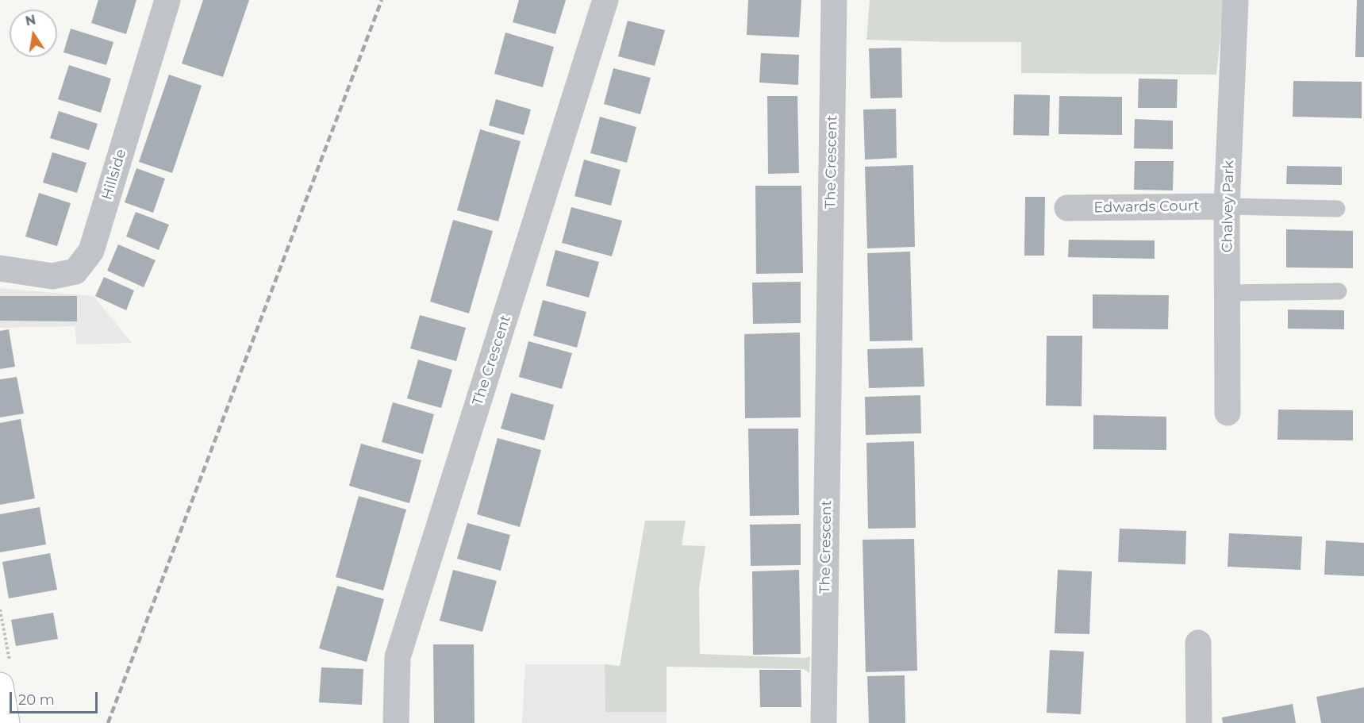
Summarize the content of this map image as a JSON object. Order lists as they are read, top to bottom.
{
  "streets": {
    "street": [
      "The Crescent",
      "Hillside",
      "Chalvey Park",
      "Edwards Court"
    ]
  },
  "crossings": [
    ["Chalvey Park", "Edwards Court"]
  ],
  "scale_bar": "20 m",
  "north": "top"
}
